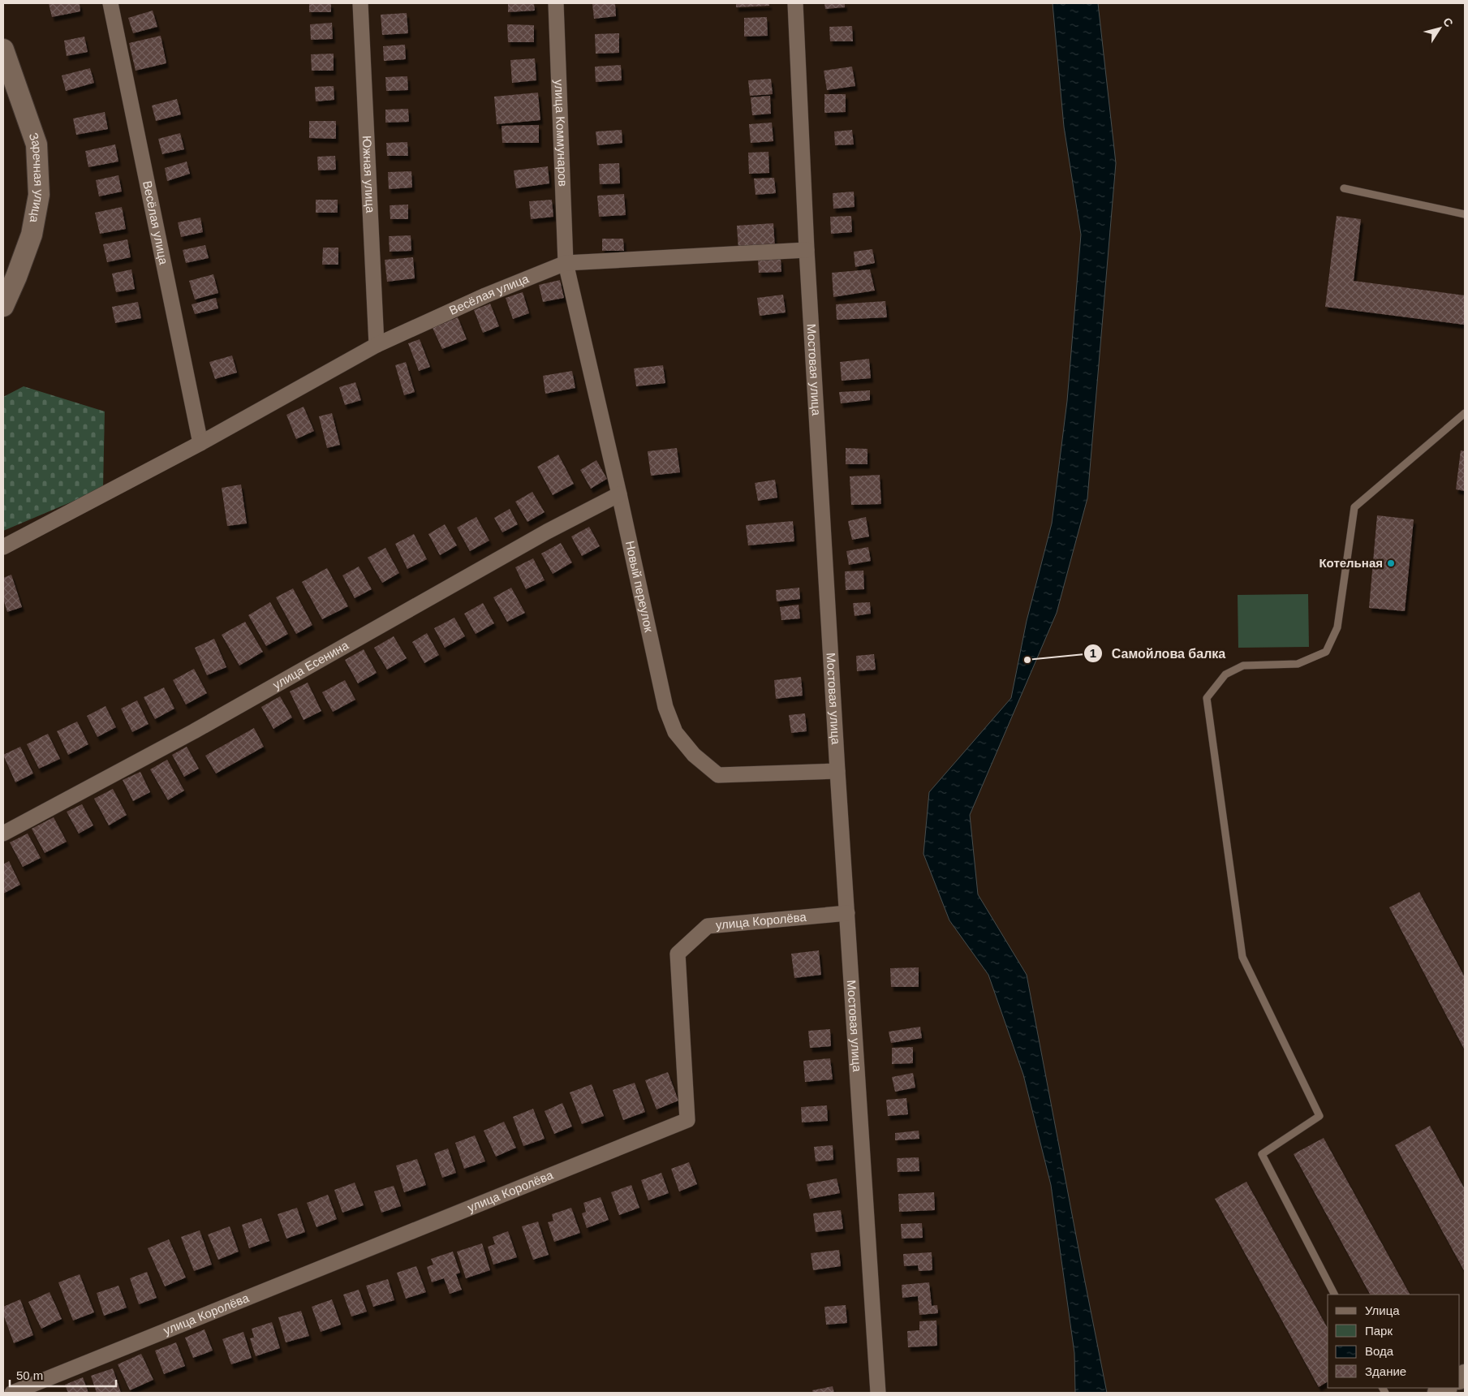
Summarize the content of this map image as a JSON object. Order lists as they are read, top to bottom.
{
  "streets": {
    "street": [
      "улица Коммунаров",
      "Южная улица",
      "Заречная улица",
      "Весёлая улица",
      "Мостовая улица",
      "Новый переулок",
      "улица Есенина",
      "улица Королёва"
    ]
  },
  "crossings": [
    ["улица Коммунаров", "Весёлая улица"],
    ["улица Коммунаров", "Новый переулок"],
    ["Южная улица", "Весёлая улица"],
    ["Весёлая улица", "Мостовая улица"],
    ["Весёлая улица", "Новый переулок"],
    ["Мостовая улица", "Новый переулок"],
    ["Мостовая улица", "улица Королёва"],
    ["Новый переулок", "улица Есенина"]
  ],
  "places": ["Котельная", "Самойлова балка"],
  "legend": [
    "Улица",
    "Парк",
    "Вода",
    "Здание"
  ],
  "scale_bar": "50 m",
  "north": "top right"
}
